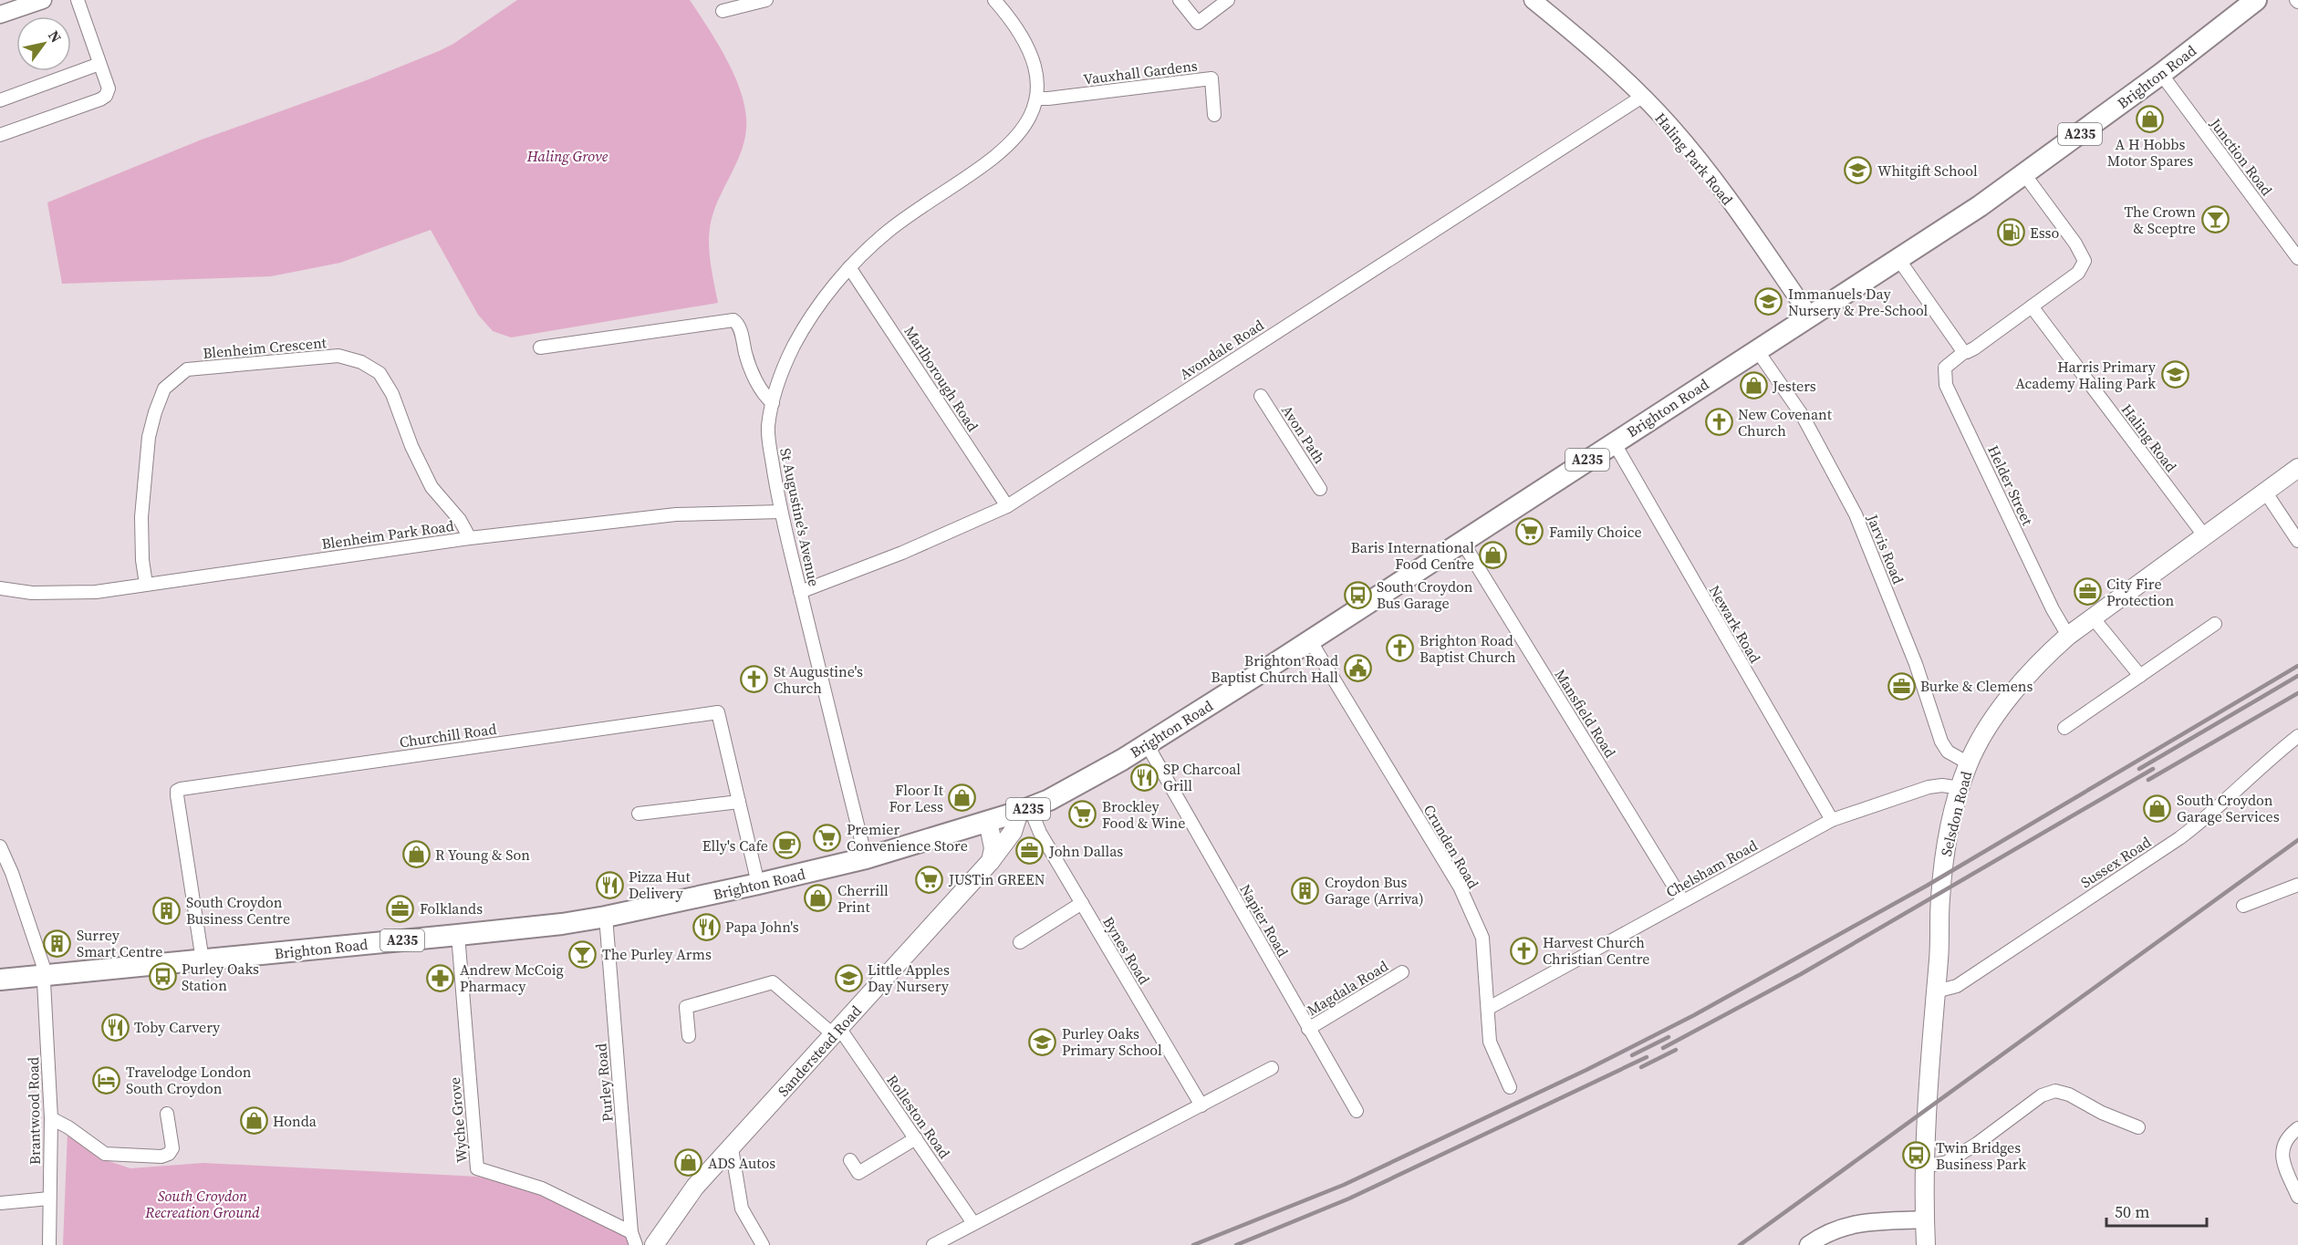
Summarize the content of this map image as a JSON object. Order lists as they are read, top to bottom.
{
  "streets": {
    "main road": [
      "Brighton Road",
      "A235",
      "Selsdon Road",
      "Sanderstead Road"
    ],
    "street": [
      "Vauxhall Gardens",
      "Junction Road",
      "Haling Park Road",
      "Blenheim Crescent",
      "Avondale Road",
      "Marlborough Road",
      "Avon Path",
      "Haling Road",
      "Helder Street",
      "St Augustine's Avenue",
      "Blenheim Park Road",
      "Jarvis Road",
      "Newark Road",
      "Mansfield Road",
      "Churchill Road",
      "Crunden Road",
      "Sussex Road",
      "Chelsham Road",
      "Napier Road",
      "Bynes Road",
      "Magdala Road",
      "Purley Road",
      "Brantwood Road",
      "Rolleston Road",
      "Wyche Grove"
    ]
  },
  "crossings": [
    ["Vauxhall Gardens", "St Augustine's Avenue"],
    ["Brighton Road", "Junction Road"],
    ["Brighton Road", "Haling Park Road"],
    ["Brighton Road", "St Augustine's Avenue"],
    ["Brighton Road", "Jarvis Road"],
    ["Brighton Road", "Newark Road"],
    ["Brighton Road", "Mansfield Road"],
    ["Brighton Road", "Churchill Road"],
    ["Brighton Road", "Crunden Road"],
    ["Brighton Road", "Napier Road"],
    ["Brighton Road", "Bynes Road"],
    ["Brighton Road", "Sanderstead Road"],
    ["Brighton Road", "Purley Road"],
    ["Brighton Road", "Brantwood Road"],
    ["Brighton Road", "Wyche Grove"],
    ["Haling Park Road", "Avondale Road"],
    ["Blenheim Crescent", "Blenheim Park Road"],
    ["Avondale Road", "Marlborough Road"],
    ["Avondale Road", "St Augustine's Avenue"],
    ["Marlborough Road", "St Augustine's Avenue"],
    ["Haling Road", "Selsdon Road"],
    ["Helder Street", "Selsdon Road"],
    ["St Augustine's Avenue", "Blenheim Park Road"],
    ["Jarvis Road", "Selsdon Road"],
    ["Newark Road", "Chelsham Road"],
    ["Mansfield Road", "Chelsham Road"],
    ["Selsdon Road", "Sussex Road"],
    ["Selsdon Road", "Chelsham Road"],
    ["Crunden Road", "Chelsham Road"],
    ["Napier Road", "Magdala Road"],
    ["Bynes Road", "Sanderstead Road"],
    ["Sanderstead Road", "Rolleston Road"],
    ["Purley Road", "Wyche Grove"]
  ],
  "parks": ["Haling Grove", "South Croydon Recreation Ground"],
  "places": {
    "shop": [
      "A H Hobbs Motor Spares",
      "Jesters",
      "Baris International Food Centre",
      "Floor It For Less",
      "South Croydon Garage Services",
      "R Young & Son",
      "Cherrill Print",
      "Honda",
      "ADS Autos"
    ],
    "school or university": [
      "Whitgift School",
      "Immanuels Day Nursery & Pre-School",
      "Harris Primary Academy Haling Park",
      "Little Apples Day Nursery",
      "Purley Oaks Primary School"
    ],
    "bar": ["The Crown & Sceptre", "The Purley Arms"],
    "fuel station": ["Esso"],
    "church": [
      "New Covenant Church",
      "Brighton Road Baptist Church",
      "St Augustine's Church",
      "Harvest Church Christian Centre"
    ],
    "supermarket": [
      "Family Choice",
      "Brockley Food & Wine",
      "Premier Convenience Store",
      "JUSTin GREEN"
    ],
    "office": [
      "City Fire Protection",
      "Burke & Clemens",
      "John Dallas",
      "Folklands"
    ],
    "bus stop": ["South Croydon Bus Garage", "Purley Oaks Station", "Twin Bridges Business Park"],
    "public building": ["Brighton Road Baptist Church Hall"],
    "restaurant": [
      "SP Charcoal Grill",
      "Pizza Hut Delivery",
      "Papa John's",
      "Toby Carvery"
    ],
    "cafe": ["Elly's Cafe"],
    "building": ["Croydon Bus Garage (Arriva)", "South Croydon Business Centre", "Surrey Smart Centre"],
    "pharmacy": ["Andrew McCoig Pharmacy"],
    "hotel": ["Travelodge London South Croydon"]
  },
  "scale_bar": "50 m",
  "north": "top right"
}
